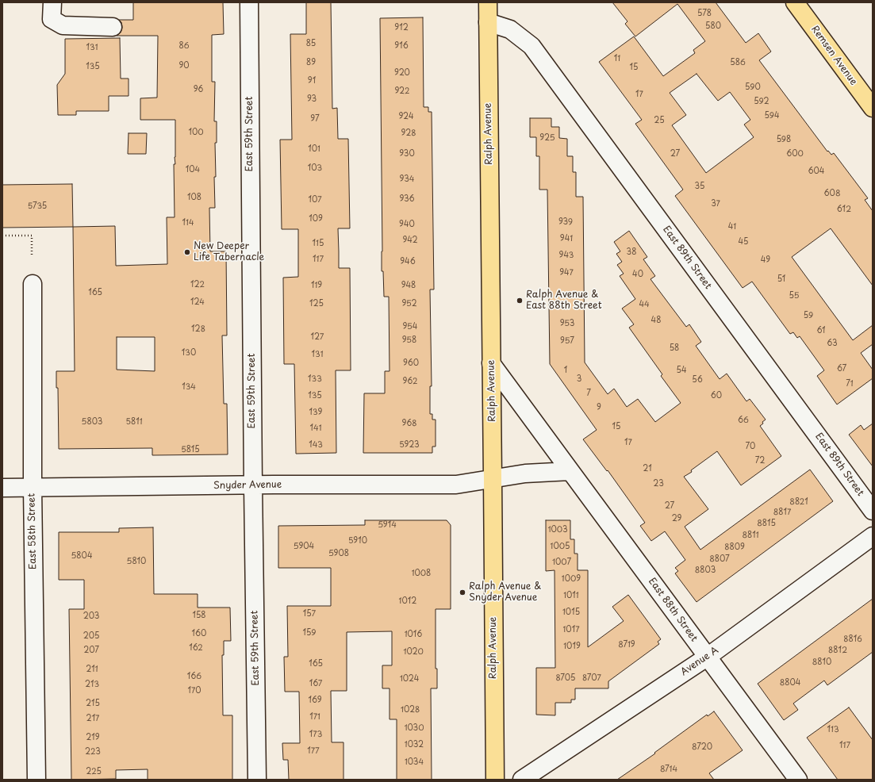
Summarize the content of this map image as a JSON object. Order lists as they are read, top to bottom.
{
  "streets": {
    "main road": ["Remsen Avenue", "Ralph Avenue"],
    "street": [
      "East 59th Street",
      "East 89th Street",
      "Snyder Avenue",
      "East 58th Street",
      "East 88th Street",
      "Avenue A"
    ]
  },
  "crossings": [
    ["East 59th Street", "Snyder Avenue"],
    ["Ralph Avenue", "East 89th Street"],
    ["Ralph Avenue", "Snyder Avenue"],
    ["Ralph Avenue", "East 88th Street"],
    ["Snyder Avenue", "East 58th Street"],
    ["East 88th Street", "Avenue A"]
  ],
  "places": ["New Deeper Life Tabernacle", "Ralph Avenue & East 88th Street", "Ralph Avenue & Snyder Avenue"],
  "house_numbers": [
    "578",
    "580",
    "912",
    "85",
    "86",
    "916",
    "131",
    "11",
    "89",
    "586",
    "90",
    "135",
    "15",
    "920",
    "91",
    "590",
    "96",
    "922",
    "17",
    "93",
    "592",
    "594",
    "924",
    "97",
    "25",
    "100",
    "928",
    "925",
    "598",
    "101",
    "930",
    "27",
    "600",
    "103",
    "104",
    "604",
    "934",
    "35",
    "608",
    "108",
    "936",
    "107",
    "37",
    "5735",
    "612",
    "109",
    "939",
    "114",
    "940",
    "41",
    "941",
    "942",
    "45",
    "115",
    "38",
    "943",
    "117",
    "49",
    "946",
    "947",
    "40",
    "51",
    "122",
    "119",
    "948",
    "165",
    "55",
    "124",
    "125",
    "952",
    "44",
    "59",
    "48",
    "953",
    "954",
    "128",
    "61",
    "127",
    "958",
    "957",
    "63",
    "58",
    "130",
    "131",
    "960",
    "67",
    "1",
    "54",
    "133",
    "3",
    "56",
    "962",
    "71",
    "134",
    "7",
    "135",
    "60",
    "9",
    "139",
    "66",
    "5803",
    "5811",
    "968",
    "15",
    "141",
    "17",
    "143",
    "5923",
    "70",
    "5815",
    "72",
    "21",
    "23",
    "8821",
    "27",
    "8817",
    "29",
    "8815",
    "5914",
    "1003",
    "8811",
    "5910",
    "5904",
    "1005",
    "8809",
    "5908",
    "5804",
    "8807",
    "5810",
    "1007",
    "8803",
    "1008",
    "1009",
    "1011",
    "1012",
    "1015",
    "157",
    "158",
    "203",
    "1017",
    "159",
    "160",
    "1016",
    "205",
    "8816",
    "8719",
    "1019",
    "162",
    "207",
    "8812",
    "1020",
    "8810",
    "165",
    "211",
    "166",
    "8705",
    "8707",
    "1024",
    "8804",
    "167",
    "213",
    "170",
    "169",
    "215",
    "1028",
    "171",
    "217",
    "1030",
    "113",
    "173",
    "219",
    "1032",
    "117",
    "8720",
    "177",
    "223",
    "1034",
    "8714",
    "225"
  ]
}
